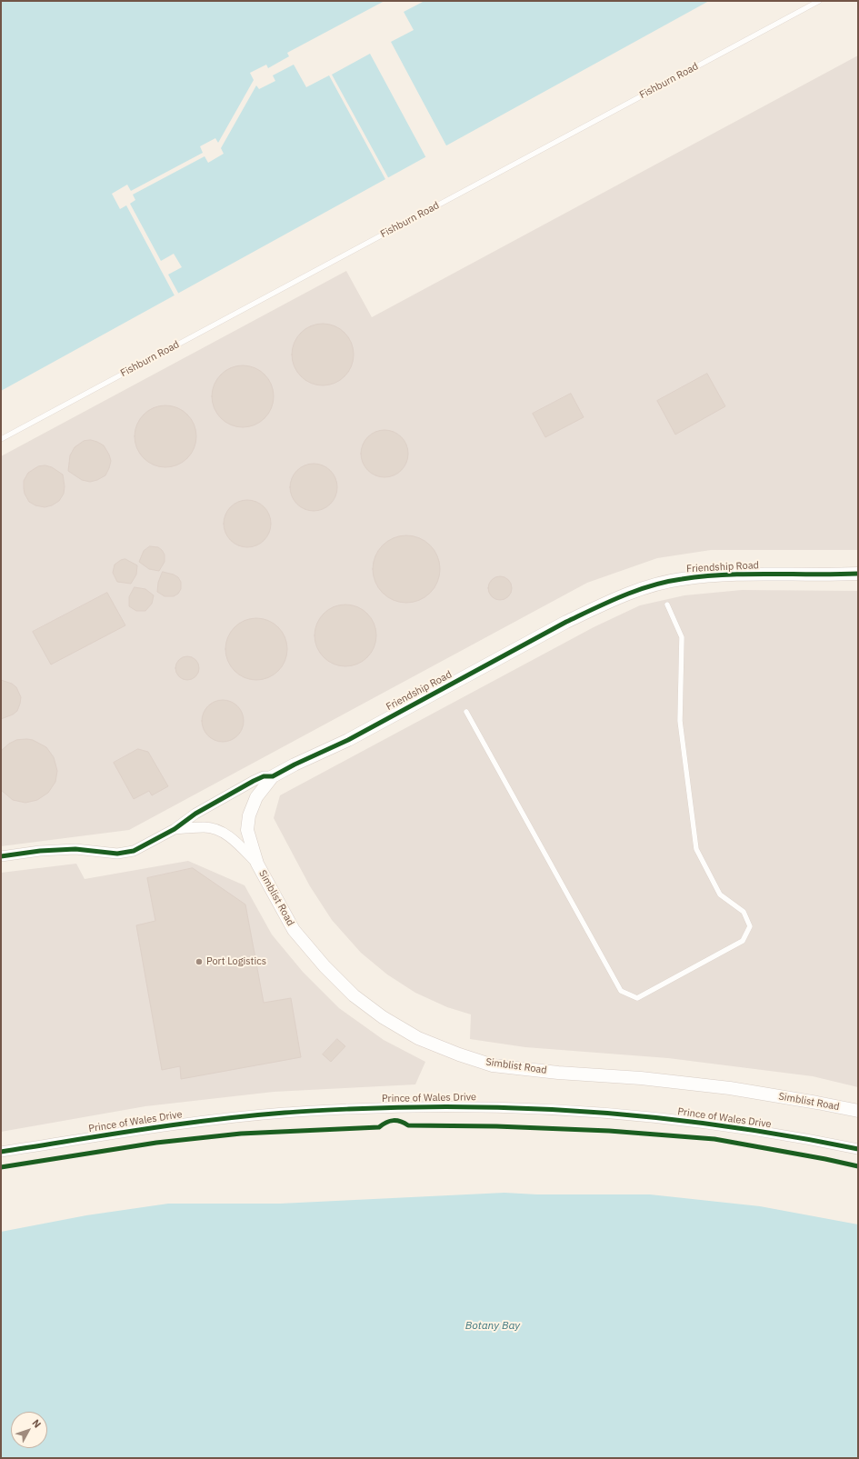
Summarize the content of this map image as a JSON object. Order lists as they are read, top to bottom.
{
  "streets": {
    "street": ["Friendship Road", "Simblist Road", "Prince of Wales Drive"],
    "lane": ["Fishburn Road"]
  },
  "crossings": [
    ["Friendship Road", "Simblist Road"]
  ],
  "water": ["Botany Bay"],
  "places": ["Port Logistics"],
  "north": "top right"
}
